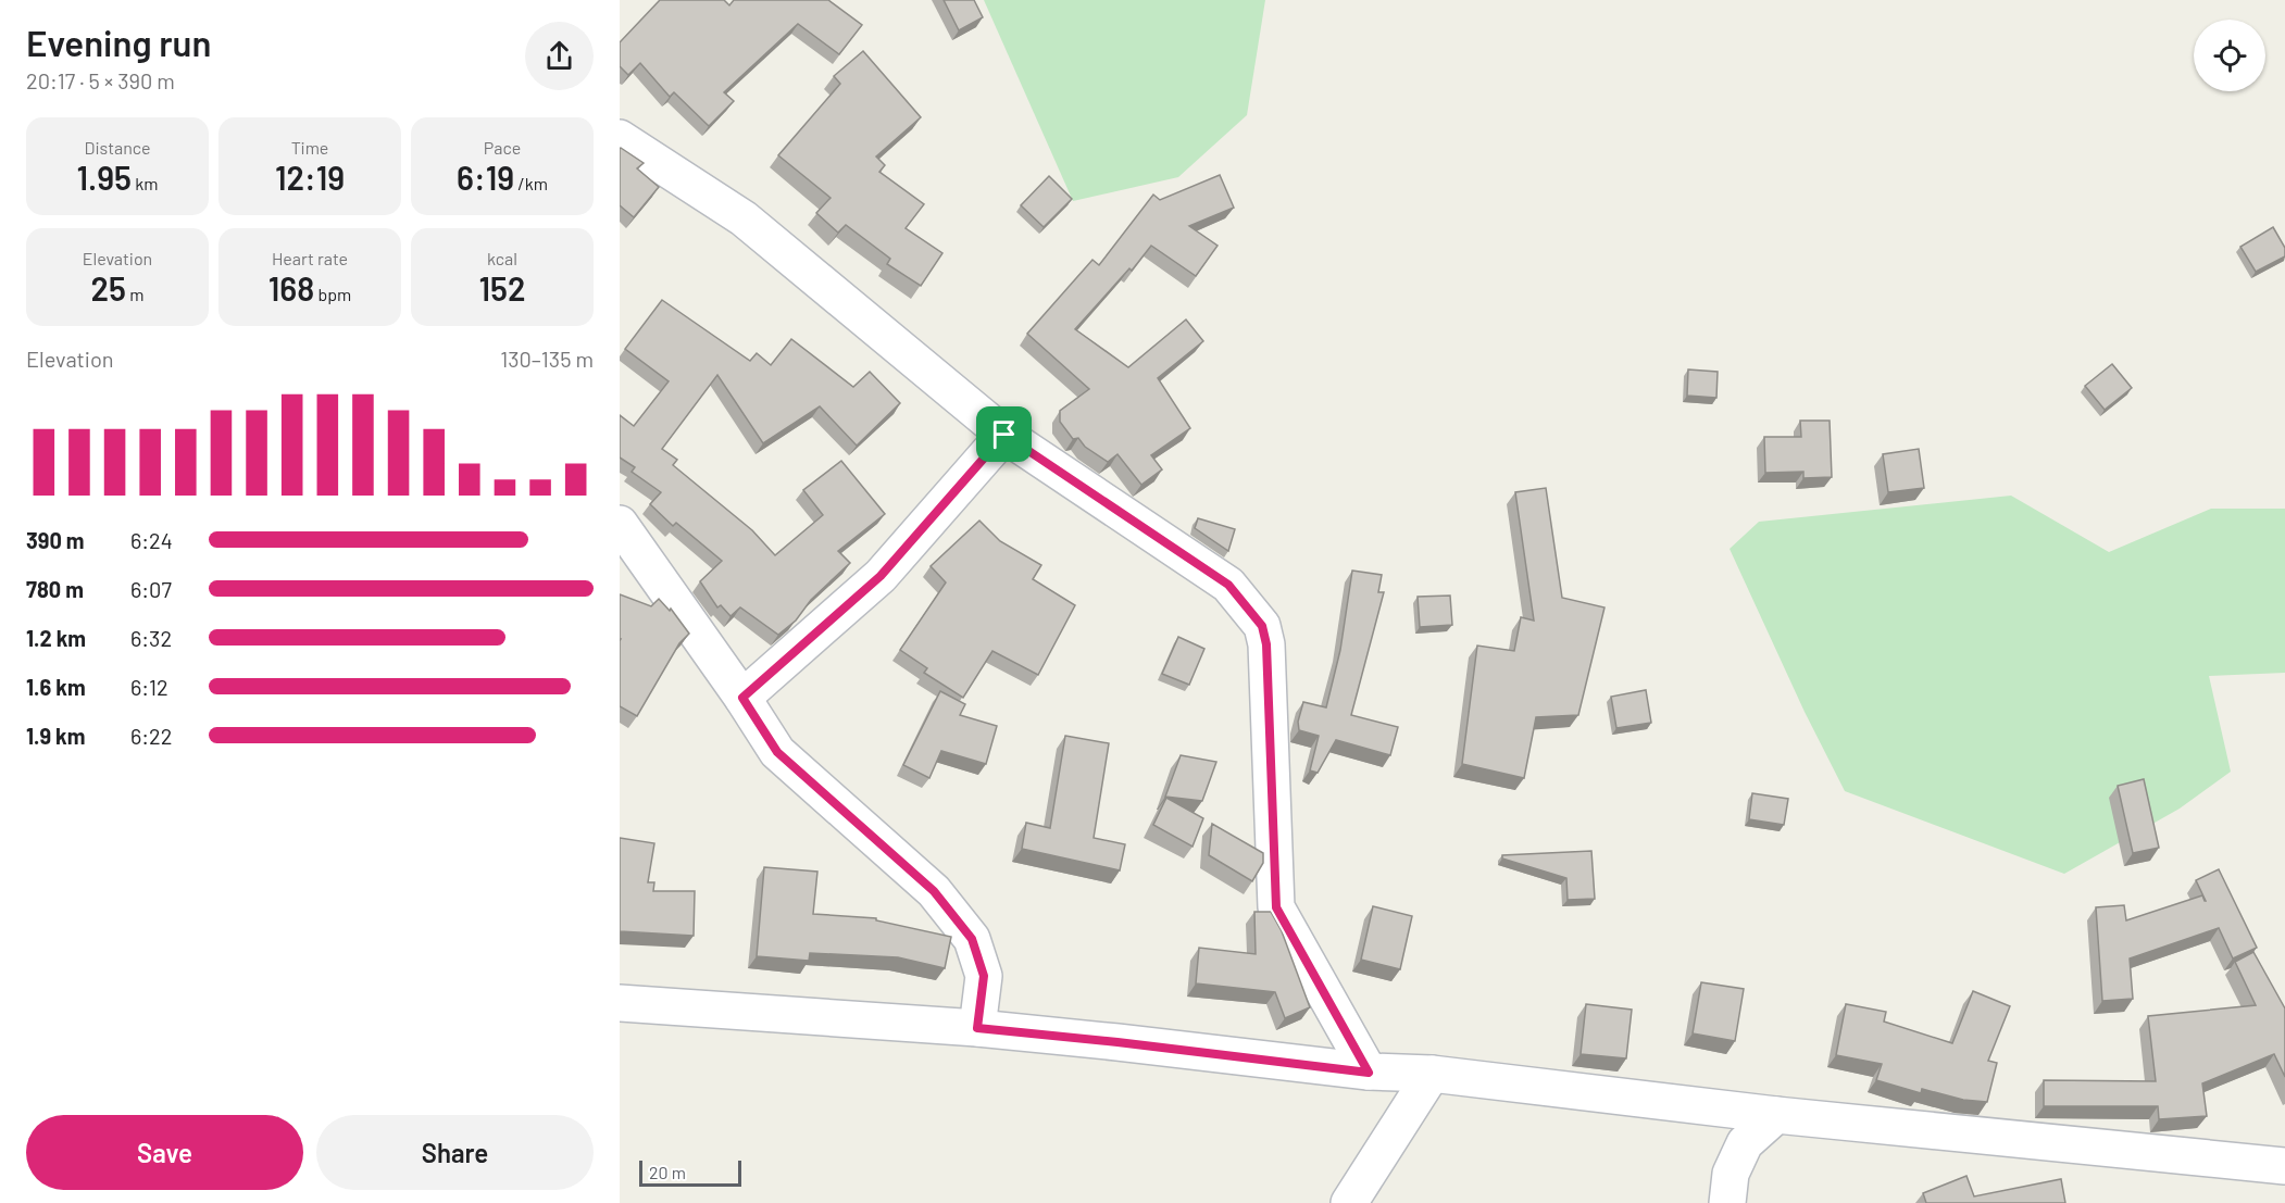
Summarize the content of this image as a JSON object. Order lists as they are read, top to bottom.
{
  "scale_bar": "20 m",
  "page": {
    "heading": ["Evening run", "20:17 · 5 × 390 m"],
    "stats": [
      ["Distance", "1.95 km"],
      ["Time", "12:19"],
      ["Pace", "6:19 /km"],
      ["Elevation", "25 m"],
      ["Heart rate", "168 bpm"],
      ["kcal", "152"]
    ],
    "chart": ["Elevation", "130–135 m"],
    "list": [
      {
        "name": "390 m",
        "note": "6:24"
      },
      {
        "name": "780 m",
        "note": "6:07"
      },
      {
        "name": "1.2 km",
        "note": "6:32"
      },
      {
        "name": "1.6 km",
        "note": "6:12"
      },
      {
        "name": "1.9 km",
        "note": "6:22"
      }
    ],
    "buttons": ["Save", "Share"],
    "scale": "20 m"
  }
}
